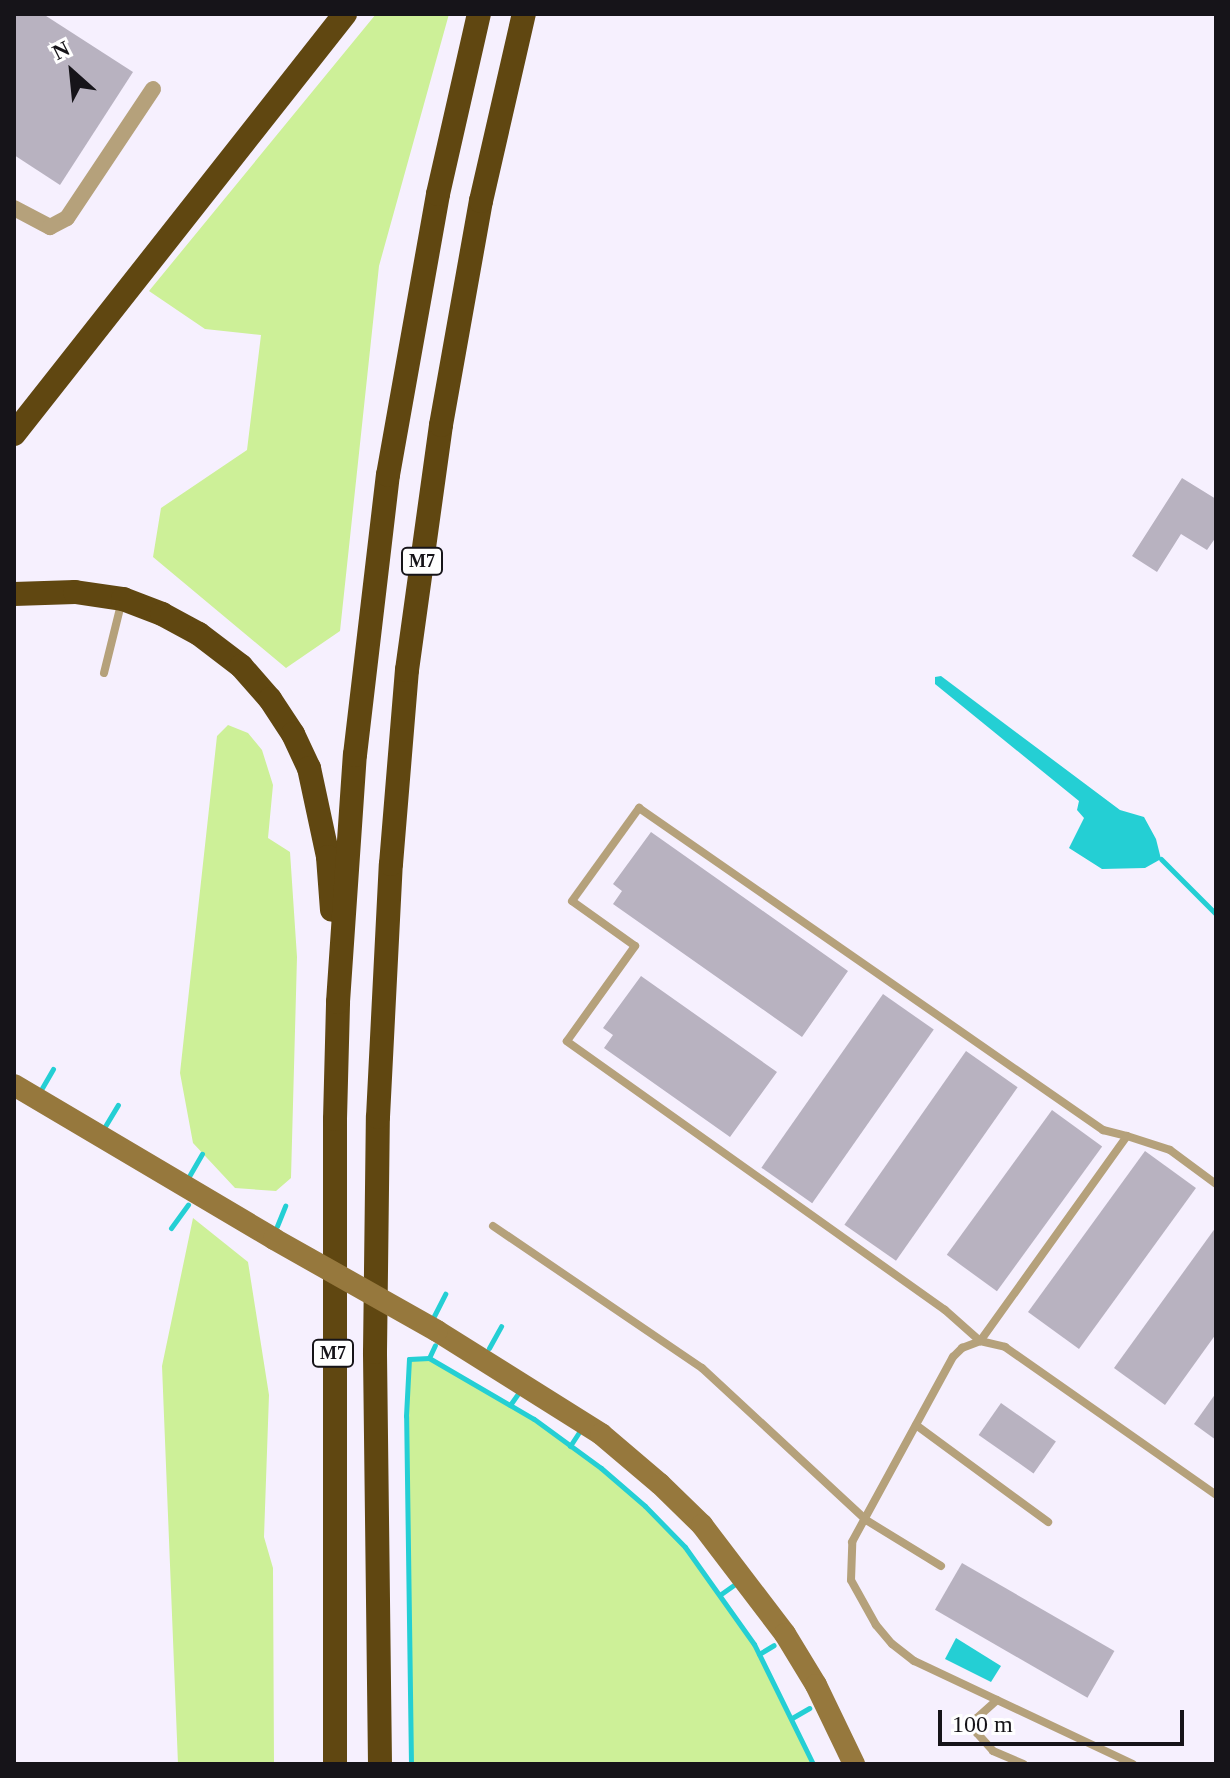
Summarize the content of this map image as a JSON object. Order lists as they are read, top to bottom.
{
  "streets": {
    "highway": ["M7"]
  },
  "scale_bar": "100 m",
  "north": "top left"
}
